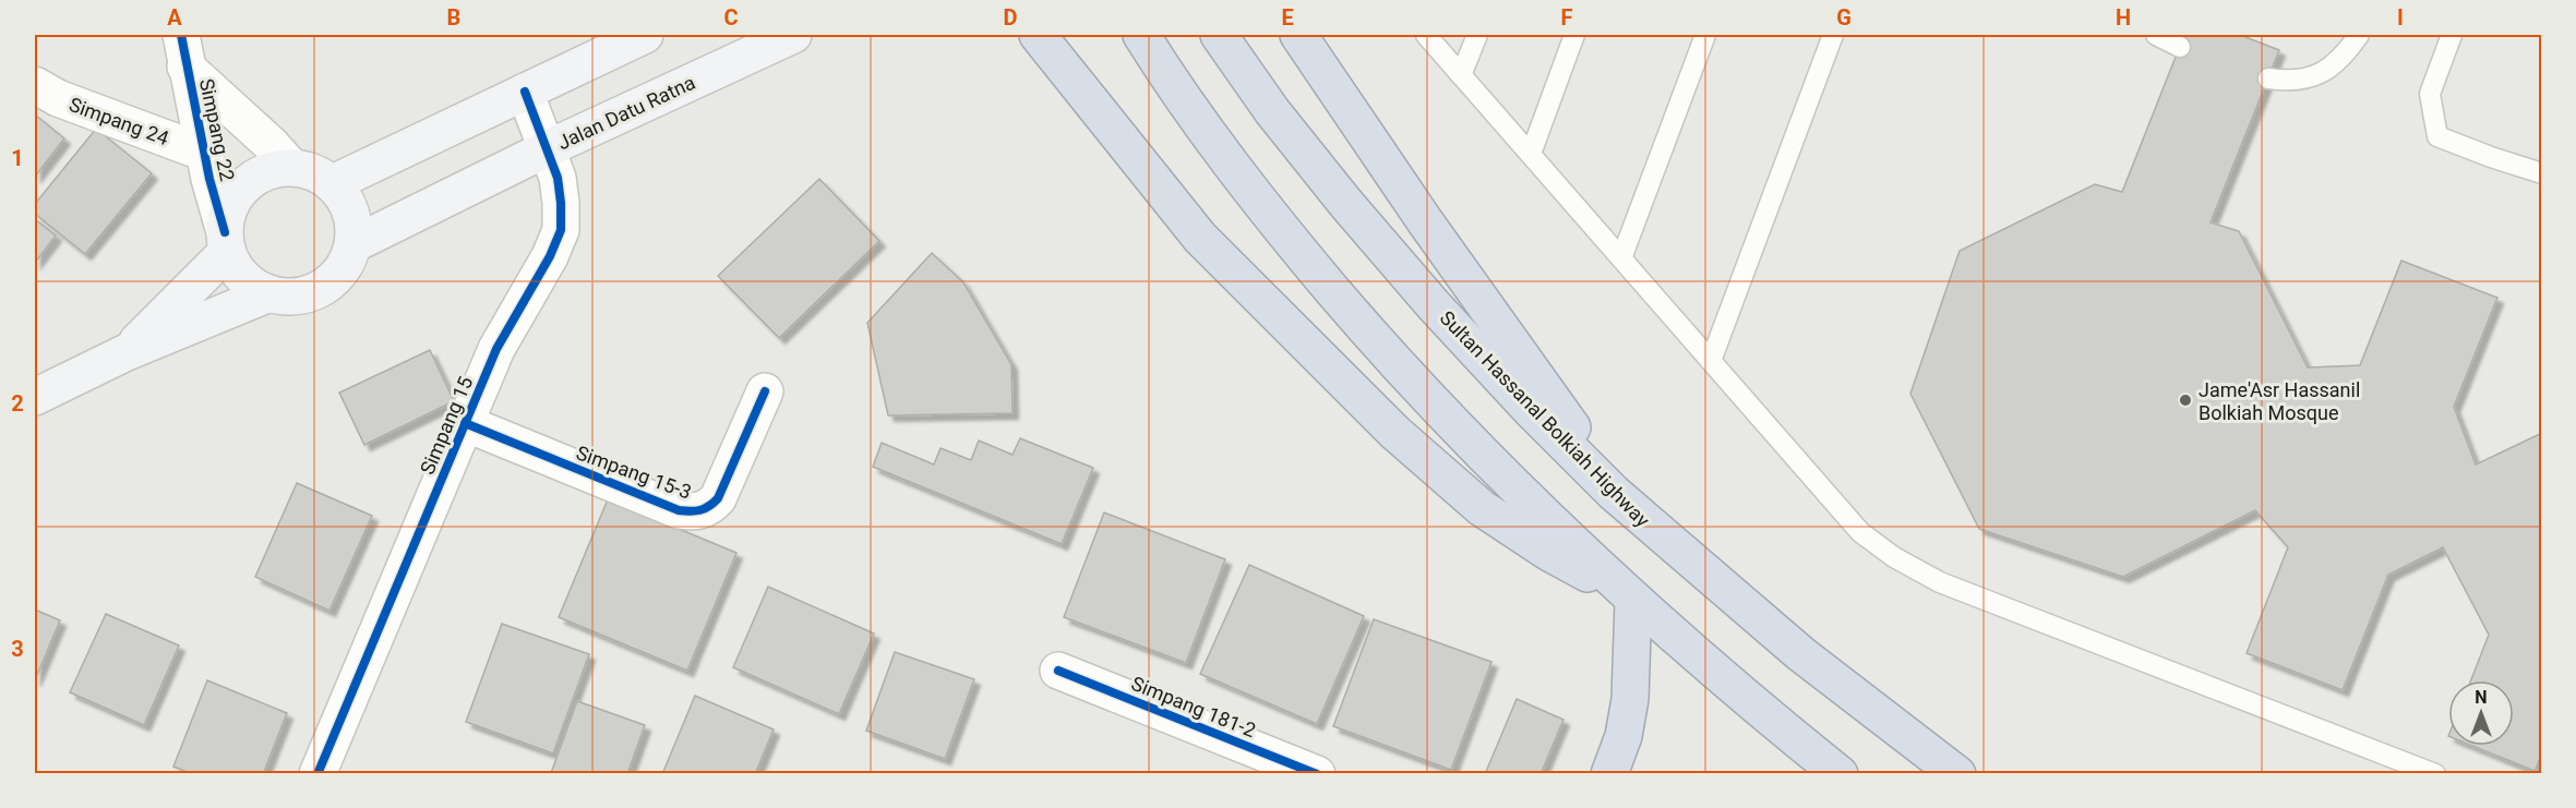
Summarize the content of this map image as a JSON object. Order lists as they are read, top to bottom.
{
  "streets": {
    "highway": ["Sultan Hassanal Bolkiah Highway"],
    "main road": ["Jalan Datu Ratna"],
    "street": [
      "Simpang 24",
      "Simpang 22",
      "Simpang 15",
      "Simpang 15-3",
      "Simpang 181-2"
    ]
  },
  "crossings": [
    ["Jalan Datu Ratna", "Simpang 22"],
    ["Jalan Datu Ratna", "Simpang 15"],
    ["Simpang 24", "Simpang 22"],
    ["Simpang 15", "Simpang 15-3"]
  ],
  "places": ["Jame'Asr Hassanil Bolkiah Mosque"],
  "north": "top",
  "grid": {
    "columns": [
      "A",
      "B",
      "C",
      "D",
      "E",
      "F",
      "G",
      "H",
      "I"
    ],
    "rows": ["1", "2", "3"]
  }
}
